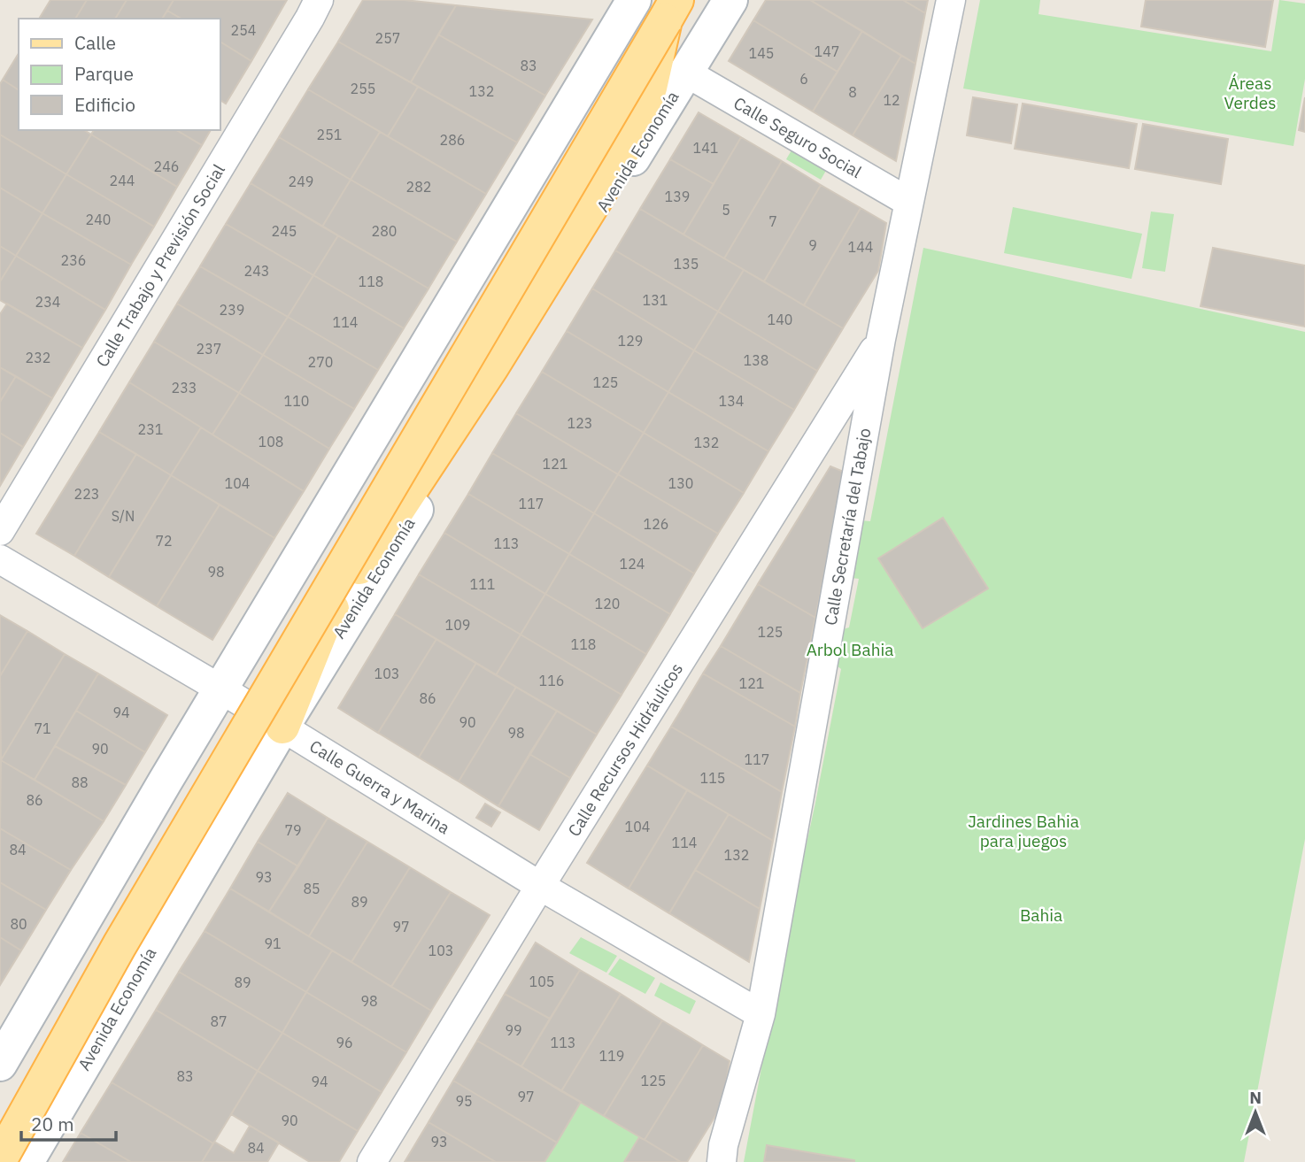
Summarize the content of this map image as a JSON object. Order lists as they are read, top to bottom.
{
  "streets": {
    "main road": ["Avenida Economía"],
    "street": [
      "Calle Seguro Social",
      "Calle Trabajo y Previsión Social",
      "Calle Secretaría del Tabajo",
      "Calle Recursos Hidráulicos",
      "Calle Guerra y Marina"
    ]
  },
  "crossings": [
    ["Calle Seguro Social", "Avenida Economía"],
    ["Calle Seguro Social", "Calle Secretaría del Tabajo"],
    ["Avenida Economía", "Calle Guerra y Marina"],
    ["Calle Secretaría del Tabajo", "Calle Recursos Hidráulicos"],
    ["Calle Secretaría del Tabajo", "Calle Guerra y Marina"],
    ["Calle Recursos Hidráulicos", "Calle Guerra y Marina"]
  ],
  "parks": [
    "Áreas Verdes",
    "Arbol Bahia",
    "Jardines Bahia para juegos",
    "Bahia"
  ],
  "house_numbers": [
    "254",
    "257",
    "147",
    "145",
    "83",
    "6",
    "255",
    "132",
    "8",
    "12",
    "251",
    "286",
    "141",
    "246",
    "244",
    "249",
    "282",
    "139",
    "5",
    "240",
    "7",
    "245",
    "280",
    "9",
    "144",
    "236",
    "135",
    "243",
    "118",
    "131",
    "234",
    "239",
    "140",
    "114",
    "129",
    "237",
    "232",
    "138",
    "270",
    "125",
    "233",
    "110",
    "134",
    "123",
    "231",
    "108",
    "132",
    "121",
    "104",
    "130",
    "223",
    "117",
    "S/N",
    "126",
    "72",
    "113",
    "124",
    "98",
    "111",
    "120",
    "109",
    "125",
    "118",
    "103",
    "116",
    "121",
    "86",
    "94",
    "90",
    "71",
    "98",
    "90",
    "117",
    "115",
    "88",
    "86",
    "104",
    "79",
    "114",
    "84",
    "132",
    "93",
    "85",
    "89",
    "80",
    "97",
    "91",
    "103",
    "105",
    "89",
    "98",
    "87",
    "99",
    "96",
    "113",
    "119",
    "83",
    "125",
    "94",
    "97",
    "95",
    "90",
    "93",
    "84"
  ],
  "legend": ["Calle", "Parque", "Edificio"],
  "scale_bar": "20 m",
  "north": "top"
}
